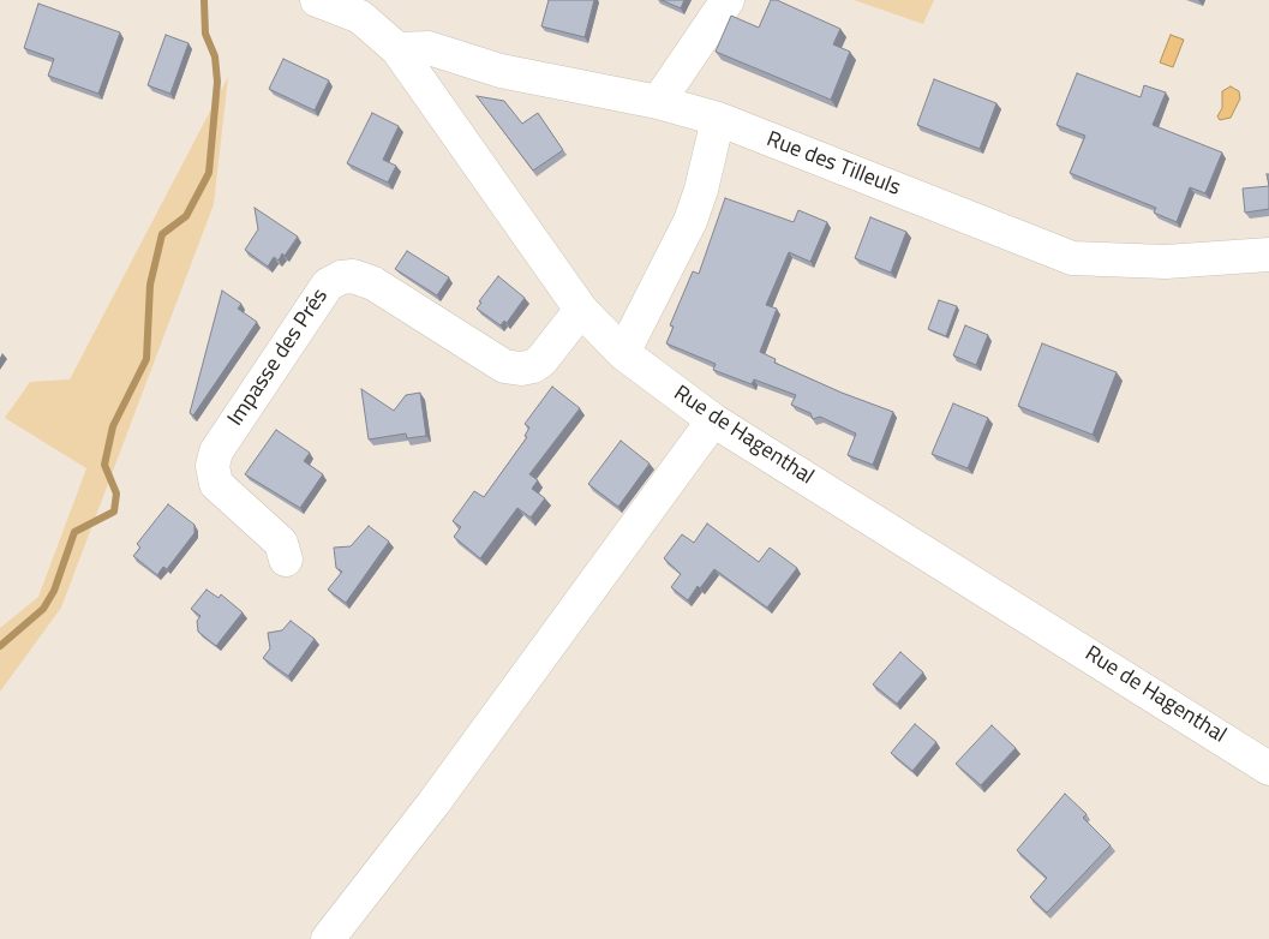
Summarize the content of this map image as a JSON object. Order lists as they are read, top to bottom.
{
  "streets": {
    "street": ["Rue des Tilleuls", "Impasse des Prés", "Rue de Hagenthal"]
  },
  "crossings": [
    ["Rue des Tilleuls", "Rue de Hagenthal"],
    ["Impasse des Prés", "Rue de Hagenthal"]
  ]
}
